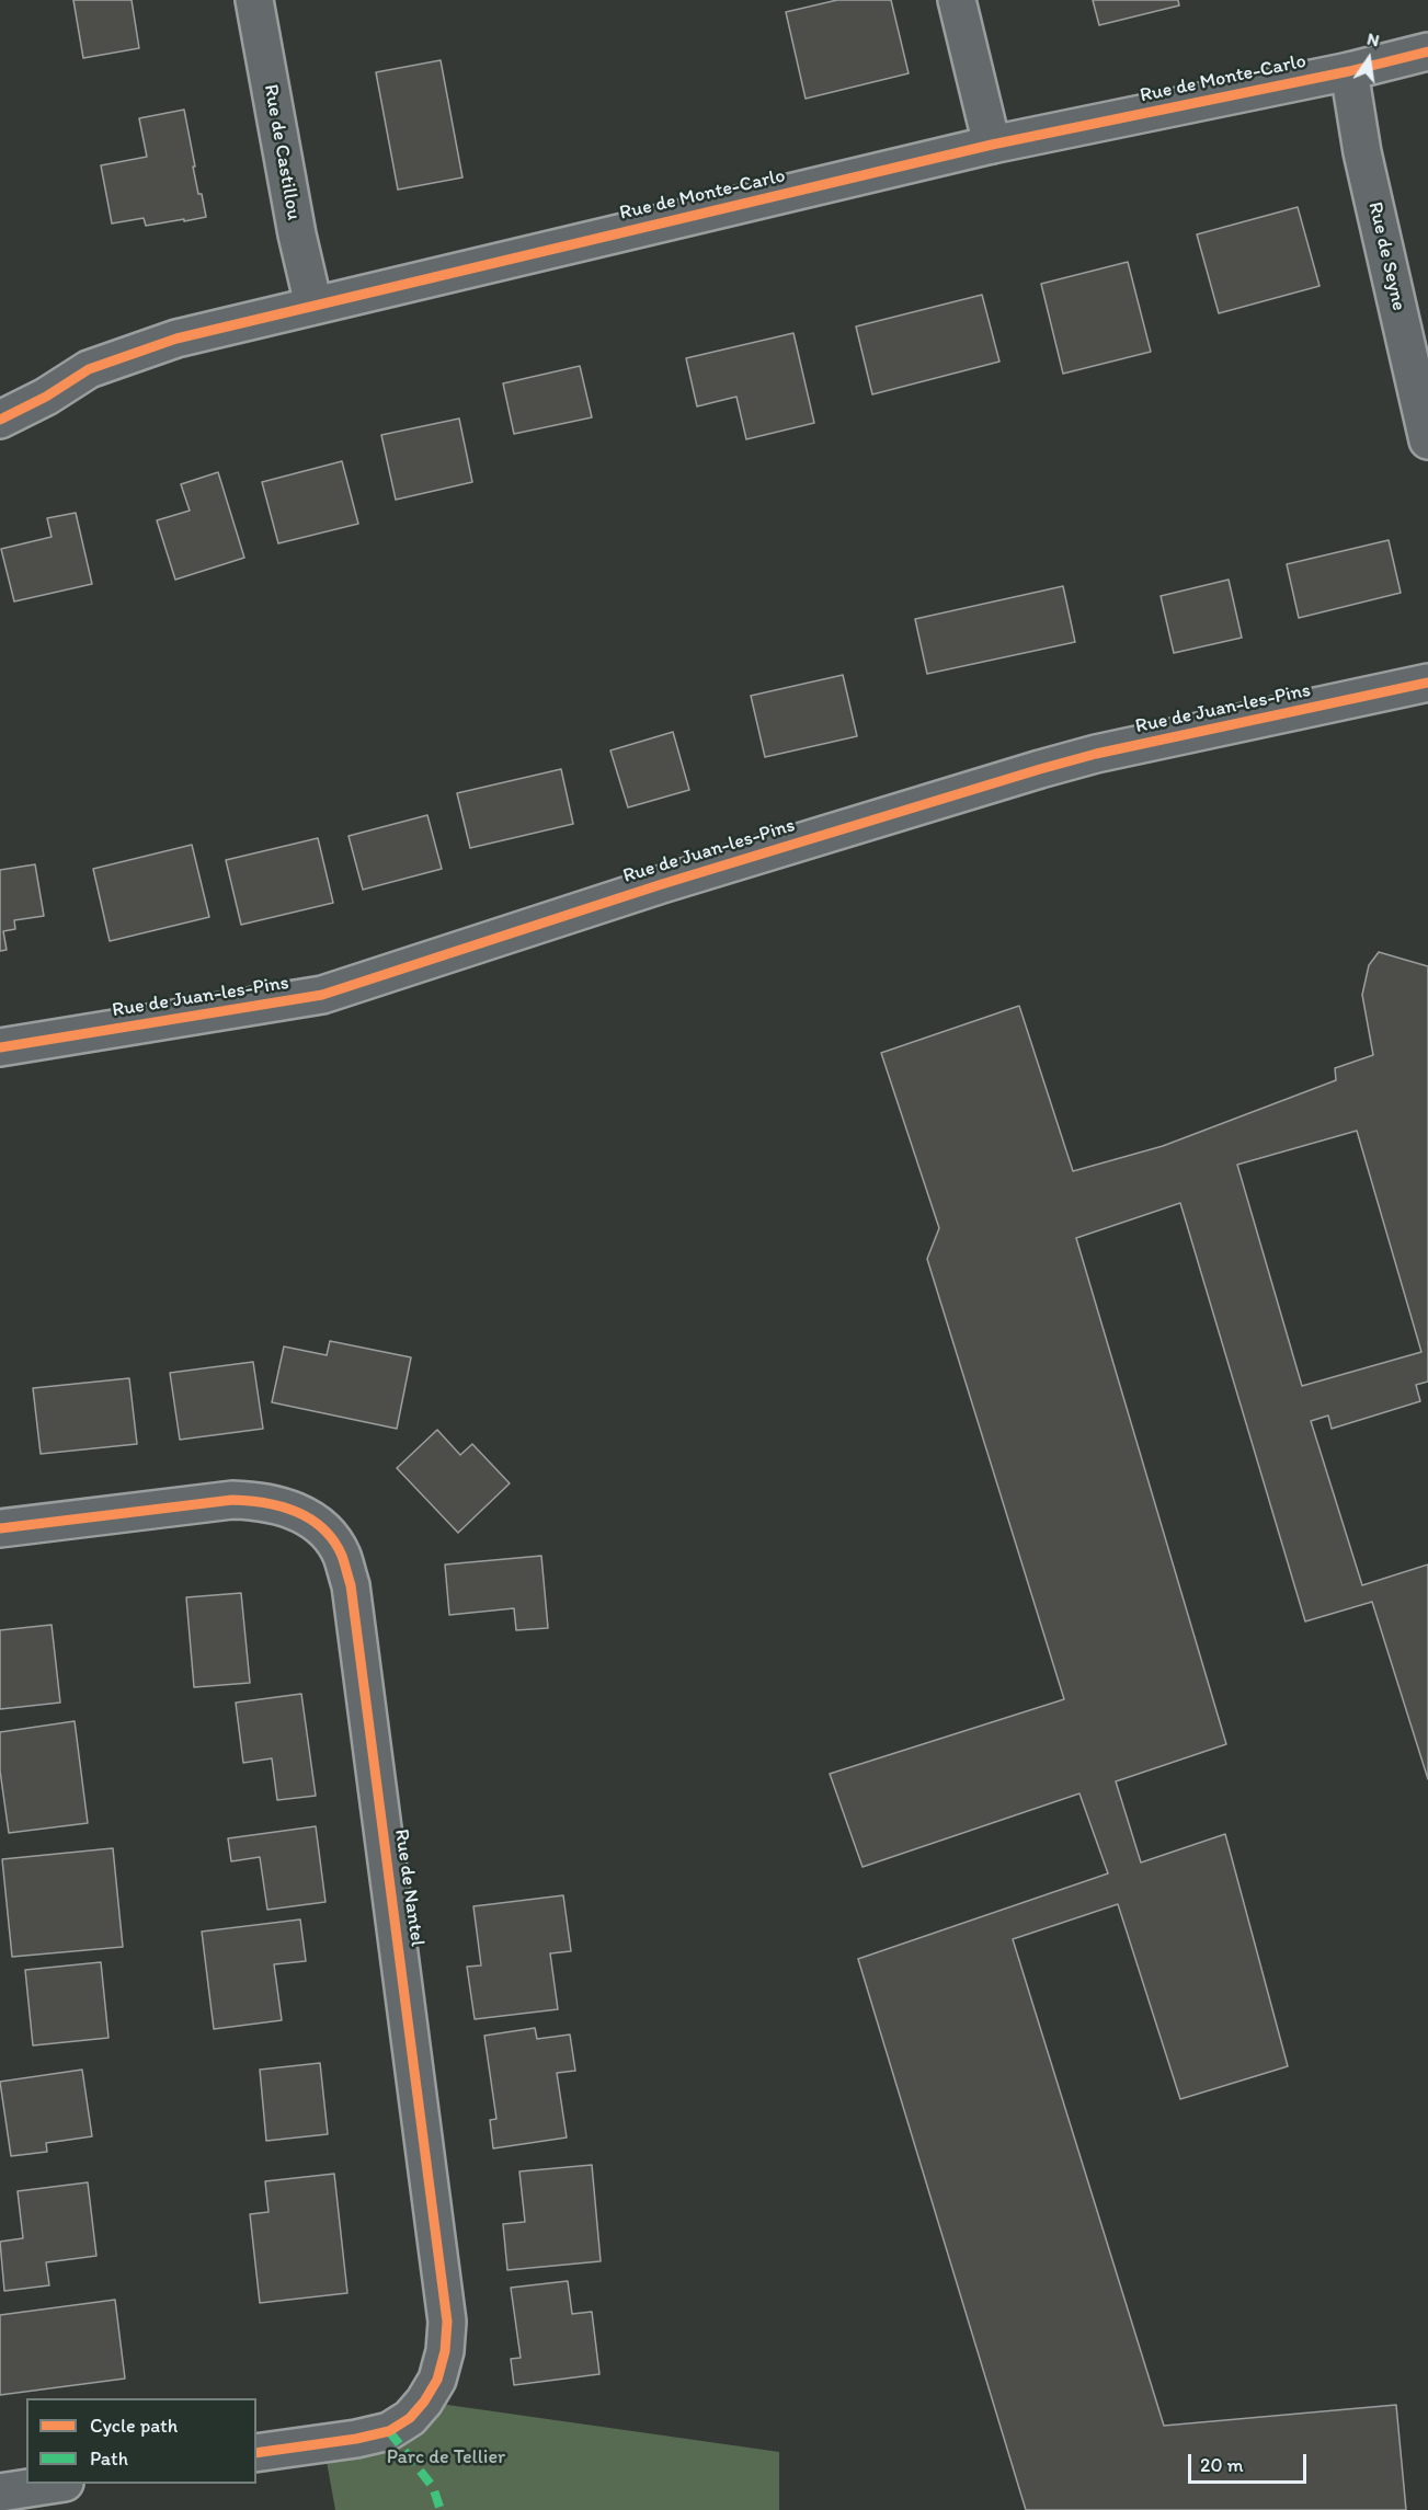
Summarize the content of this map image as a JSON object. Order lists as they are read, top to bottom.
{
  "streets": {
    "street": [
      "Rue de Monte-Carlo",
      "Rue de Castillou",
      "Rue de Seyne",
      "Rue de Juan-les-Pins",
      "Rue de Nantel"
    ]
  },
  "crossings": [
    ["Rue de Monte-Carlo", "Rue de Castillou"],
    ["Rue de Monte-Carlo", "Rue de Seyne"]
  ],
  "parks": ["Parc de Tellier"],
  "legend": ["Cycle path", "Path"],
  "scale_bar": "20 m",
  "north": "top"
}
